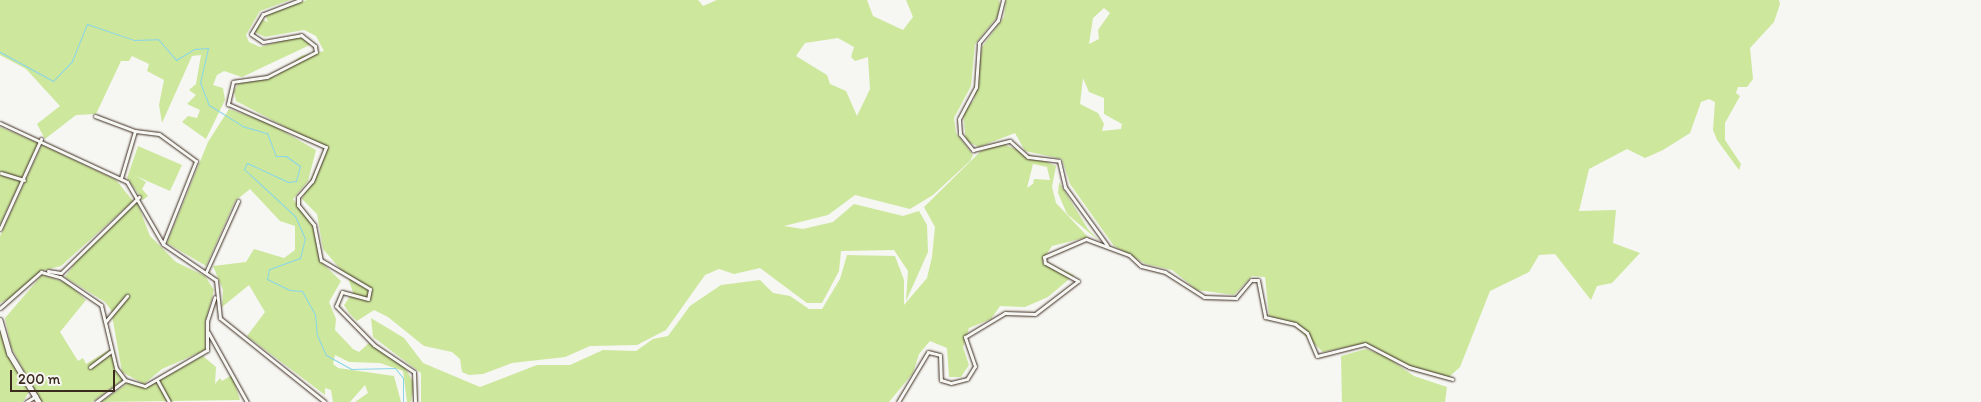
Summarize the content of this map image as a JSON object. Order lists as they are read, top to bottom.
{
  "scale_bar": "200 m"
}
